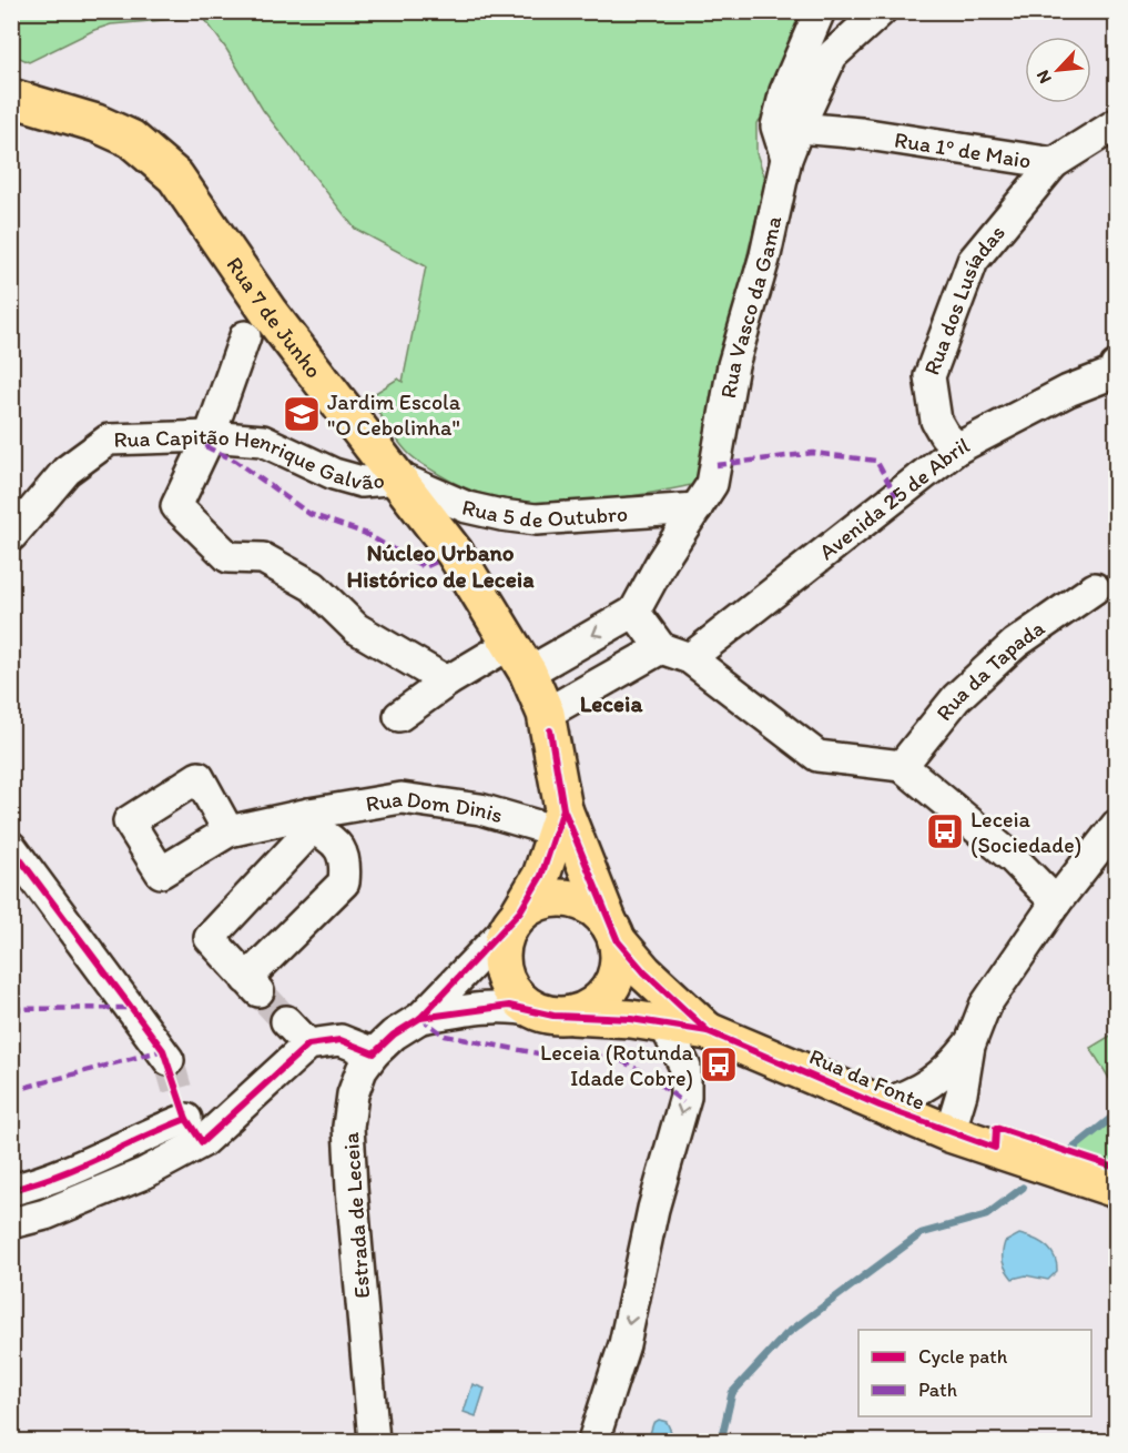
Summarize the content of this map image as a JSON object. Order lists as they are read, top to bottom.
{
  "streets": {
    "main road": ["Rua 7 de Junho", "Rua da Fonte", "Estrada de Leceia"],
    "street": [
      "Rua 1º de Maio",
      "Rua dos Lusíadas",
      "Rua Vasco da Gama",
      "Rua Capitão Henrique Galvão",
      "Avenida 25 de Abril",
      "Rua 5 de Outubro",
      "Rua da Tapada",
      "Rua Dom Dinis"
    ]
  },
  "crossings": [
    ["Rua 1º de Maio", "Rua dos Lusíadas"],
    ["Rua 1º de Maio", "Rua Vasco da Gama"],
    ["Rua dos Lusíadas", "Avenida 25 de Abril"],
    ["Rua Vasco da Gama", "Rua 5 de Outubro"],
    ["Rua 7 de Junho", "Rua Capitão Henrique Galvão"],
    ["Rua 7 de Junho", "Rua 5 de Outubro"],
    ["Rua 7 de Junho", "Estrada de Leceia"],
    ["Rua Capitão Henrique Galvão", "Rua 5 de Outubro"],
    ["Rua Dom Dinis", "Estrada de Leceia"],
    ["Rua da Fonte", "Estrada de Leceia"]
  ],
  "districts": ["Núcleo Urbano Histórico de Leceia", "Leceia"],
  "places": {
    "school or university": ["Jardim Escola \"O Cebolinha\""],
    "bus stop": ["Leceia (Sociedade)", "Leceia (Rotunda Idade Cobre)"]
  },
  "legend": ["Cycle path", "Path"],
  "north": "bottom left"
}
